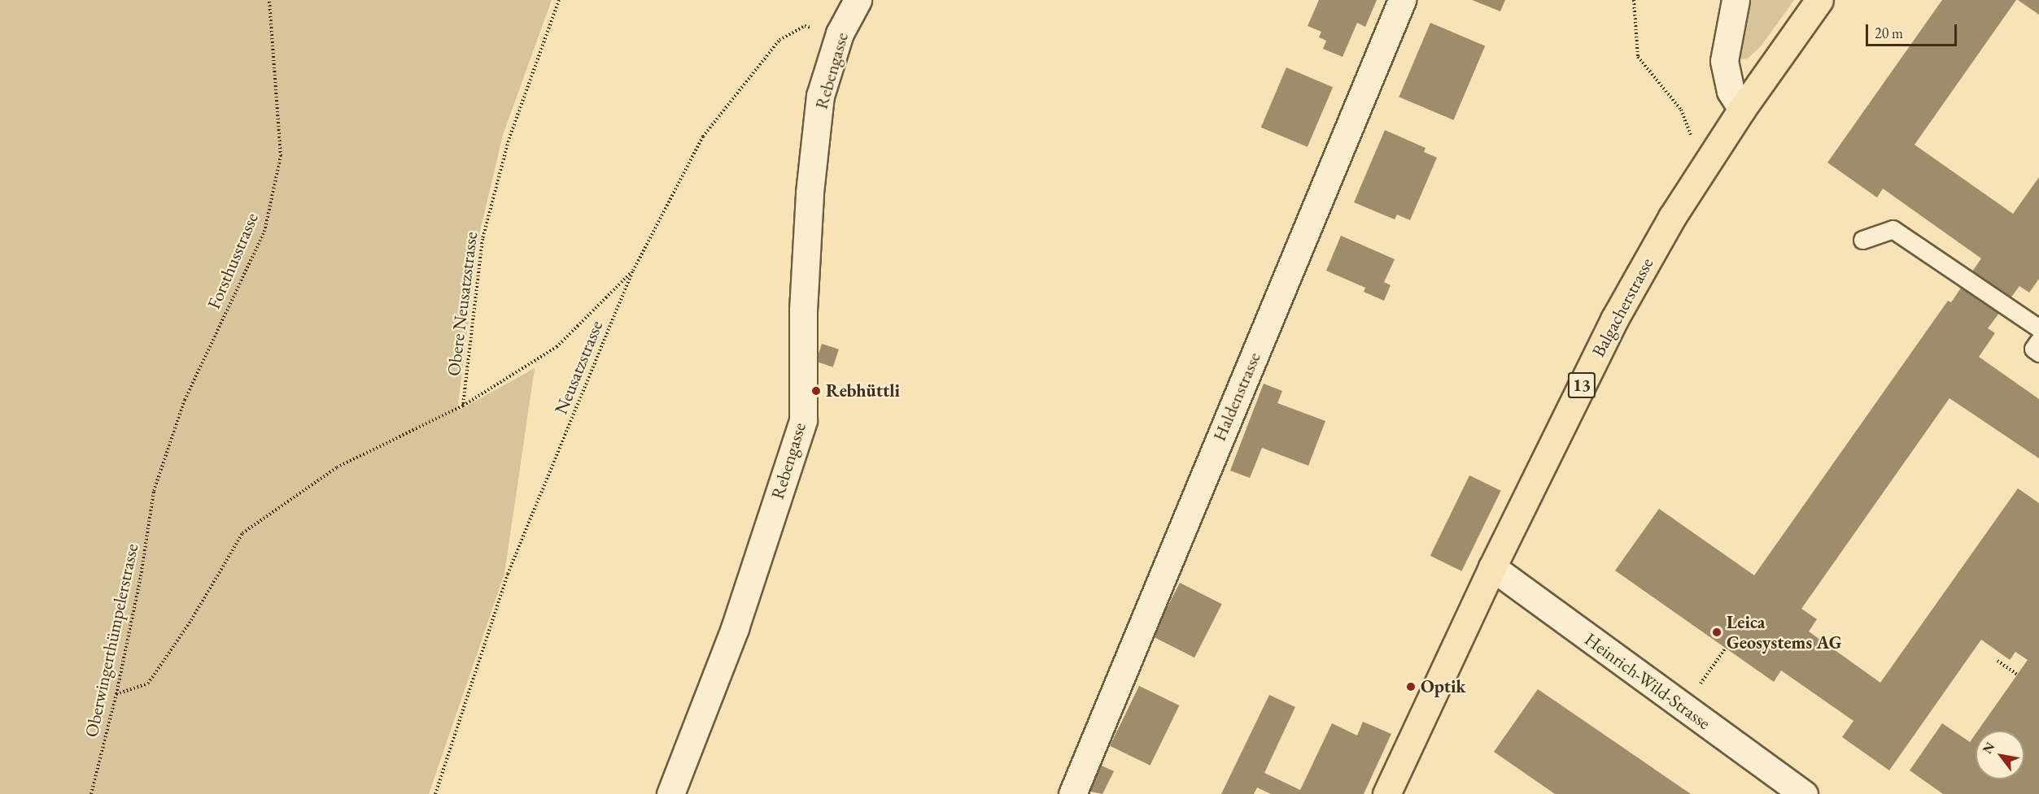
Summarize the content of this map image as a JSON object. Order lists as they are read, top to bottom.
{
  "streets": {
    "main road": ["Balgacherstrasse", "13"],
    "street": ["Rebengasse", "Haldenstrasse", "Heinrich-Wild-Strasse"],
    "path": [
      "Forsthusstrasse",
      "Obere Neusatzstrasse",
      "Neusatzstrasse",
      "Oberwingerthümpelerstrasse"
    ]
  },
  "crossings": [
    ["Rebengasse", "Neusatzstrasse"],
    ["Forsthusstrasse", "Oberwingerthümpelerstrasse"],
    ["Obere Neusatzstrasse", "Neusatzstrasse"],
    ["Balgacherstrasse", "Heinrich-Wild-Strasse"]
  ],
  "places": ["Rebhüttli", "Leica Geosystems AG", "Optik"],
  "scale_bar": "20 m",
  "north": "top left"
}
